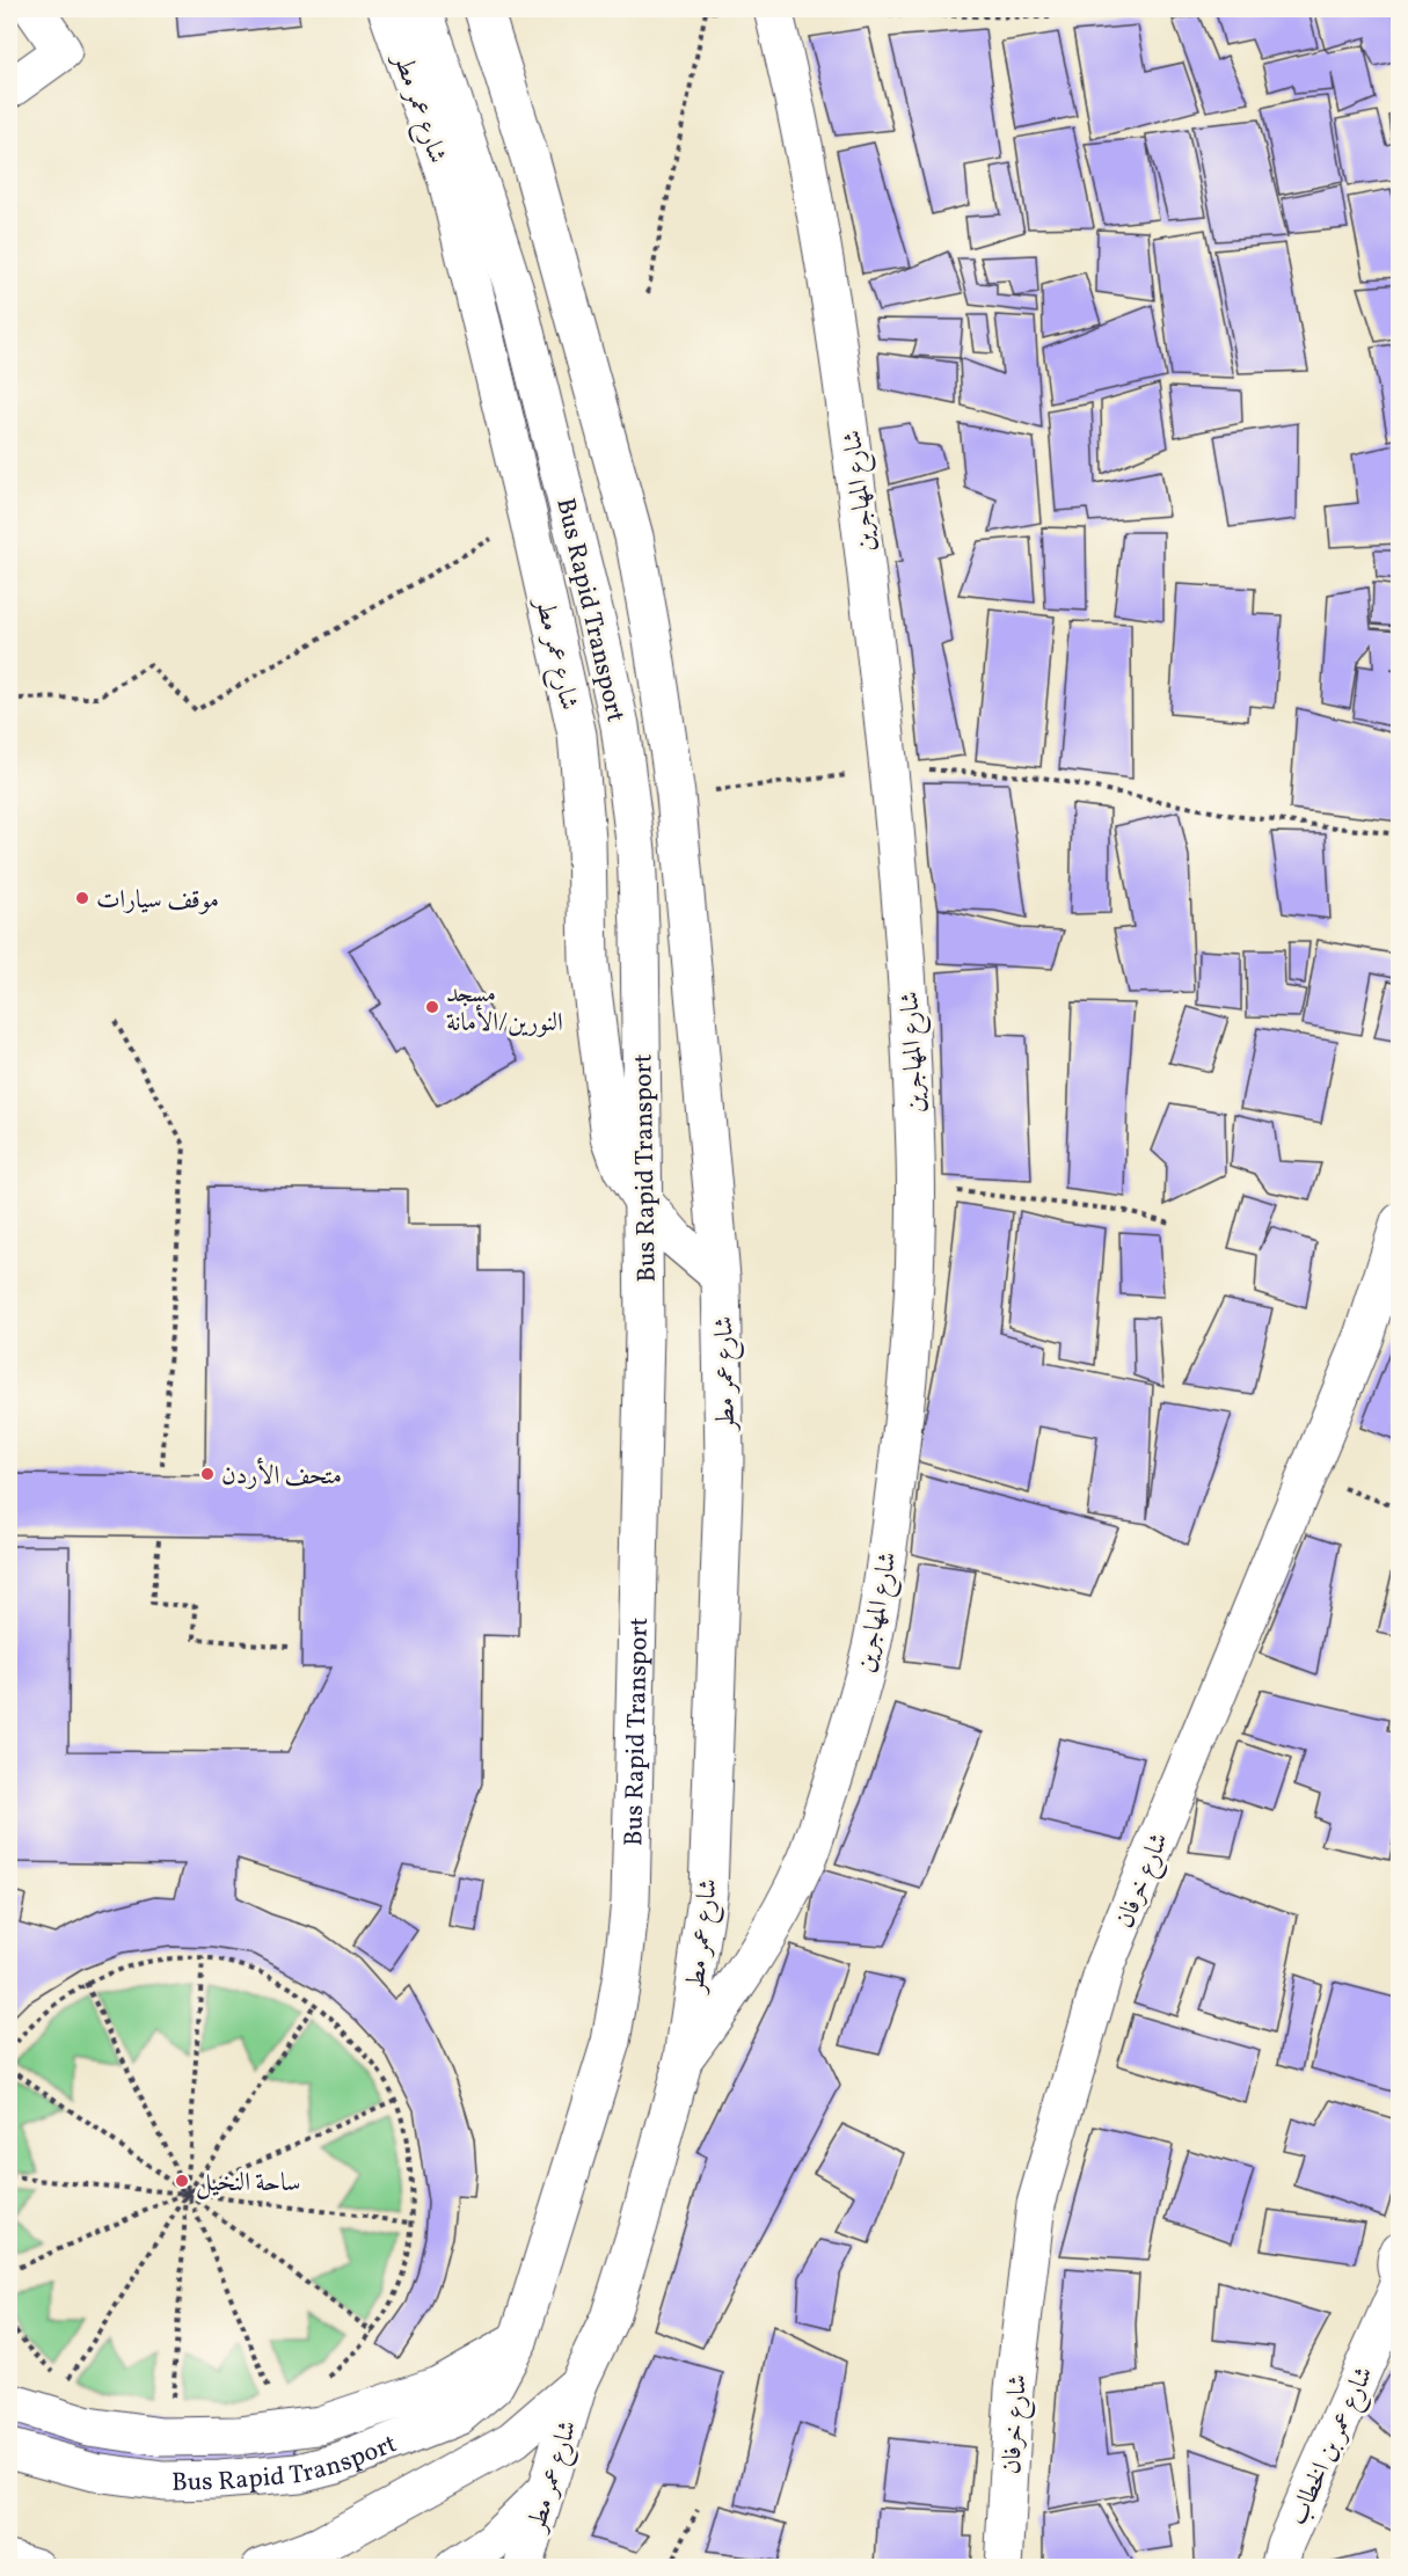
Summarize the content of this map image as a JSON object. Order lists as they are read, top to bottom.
{
  "streets": {
    "street": [
      "شارع عمر مطر",
      "شارع المهاجرين",
      "Bus Rapid Transport",
      "شارع خرفان",
      "شارع عمر بن الخطاب"
    ]
  },
  "crossings": [
    ["شارع عمر مطر", "شارع المهاجرين"],
    ["شارع عمر مطر", "Bus Rapid Transport"]
  ],
  "places": [
    "موقف سيارات",
    "مسجد النورين/الأمانة",
    "متحف الأردن",
    "ساحة النخيل"
  ]
}
